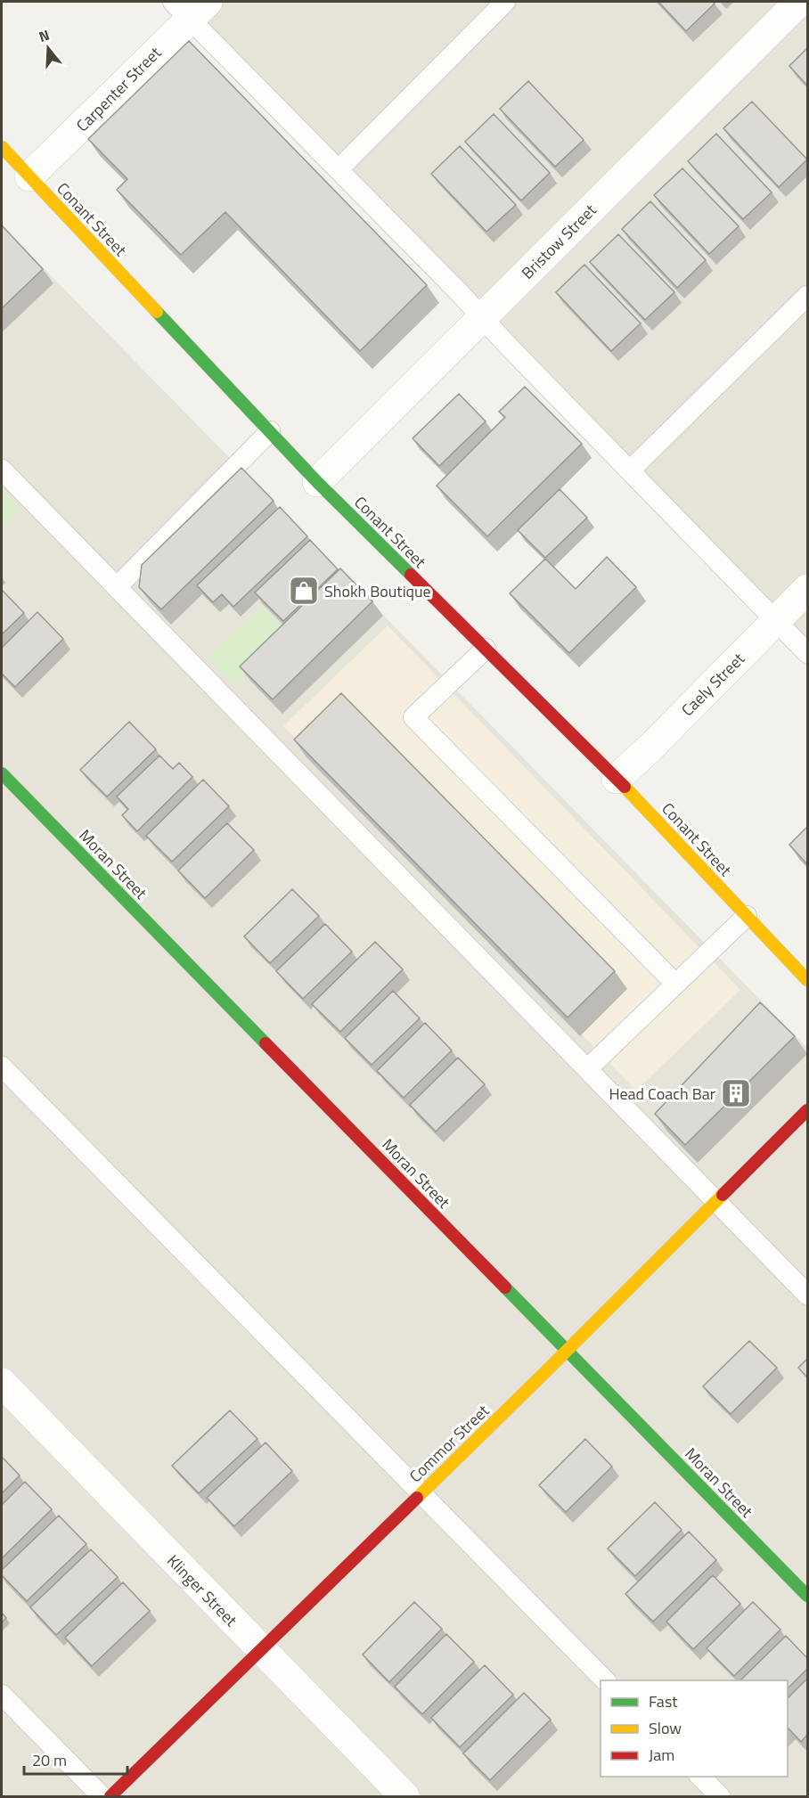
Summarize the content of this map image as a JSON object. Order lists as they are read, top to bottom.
{
  "streets": {
    "street": [
      "Carpenter Street",
      "Conant Street",
      "Bristow Street",
      "Caely Street",
      "Moran Street",
      "Commor Street",
      "Klinger Street"
    ]
  },
  "crossings": [
    ["Carpenter Street", "Conant Street"],
    ["Conant Street", "Bristow Street"],
    ["Conant Street", "Caely Street"],
    ["Moran Street", "Commor Street"],
    ["Commor Street", "Klinger Street"]
  ],
  "places": {
    "shop": ["Shokh Boutique"],
    "building": ["Head Coach Bar"]
  },
  "legend": ["Fast", "Slow", "Jam"],
  "scale_bar": "20 m",
  "north": "top"
}
